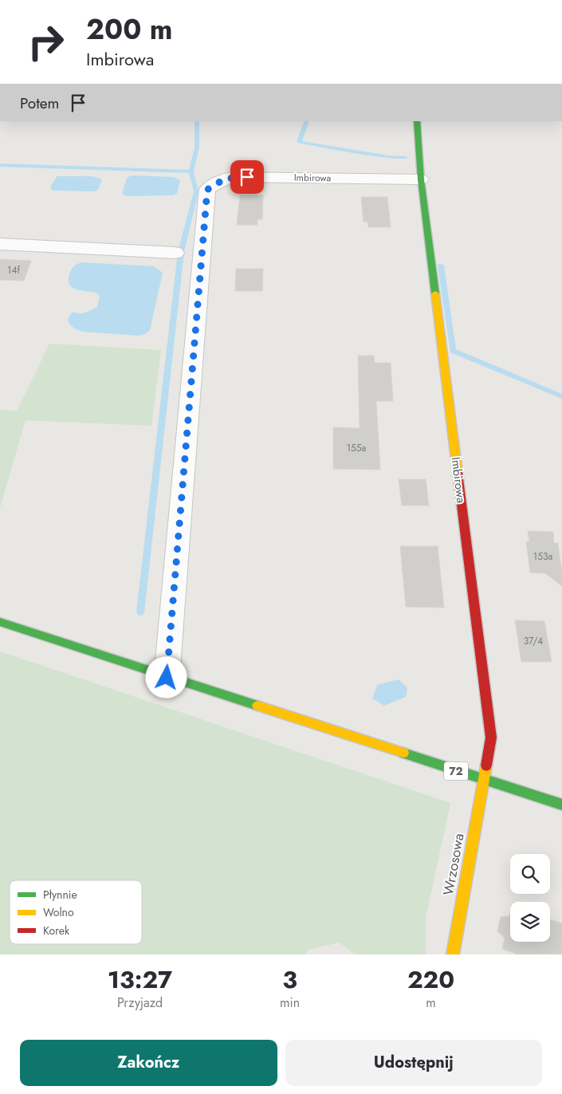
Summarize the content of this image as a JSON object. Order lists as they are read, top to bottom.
{
  "streets": {
    "street": ["Imbirowa", "72", "Wrzosowa"]
  },
  "crossings": [
    ["Imbirowa", "72"],
    ["Imbirowa", "Wrzosowa"],
    ["72", "Wrzosowa"]
  ],
  "house_numbers": [
    "14f",
    "155a",
    "153a",
    "37/4"
  ],
  "legend": ["Płynnie", "Wolno", "Korek"],
  "page": {
    "turn": ["200 m", "Imbirowa"],
    "then": "Potem",
    "eta": [
      "13:27",
      "Przyjazd",
      "3",
      "min",
      "220",
      "m"
    ],
    "buttons": ["Zakończ", "Udostępnij"]
  }
}
